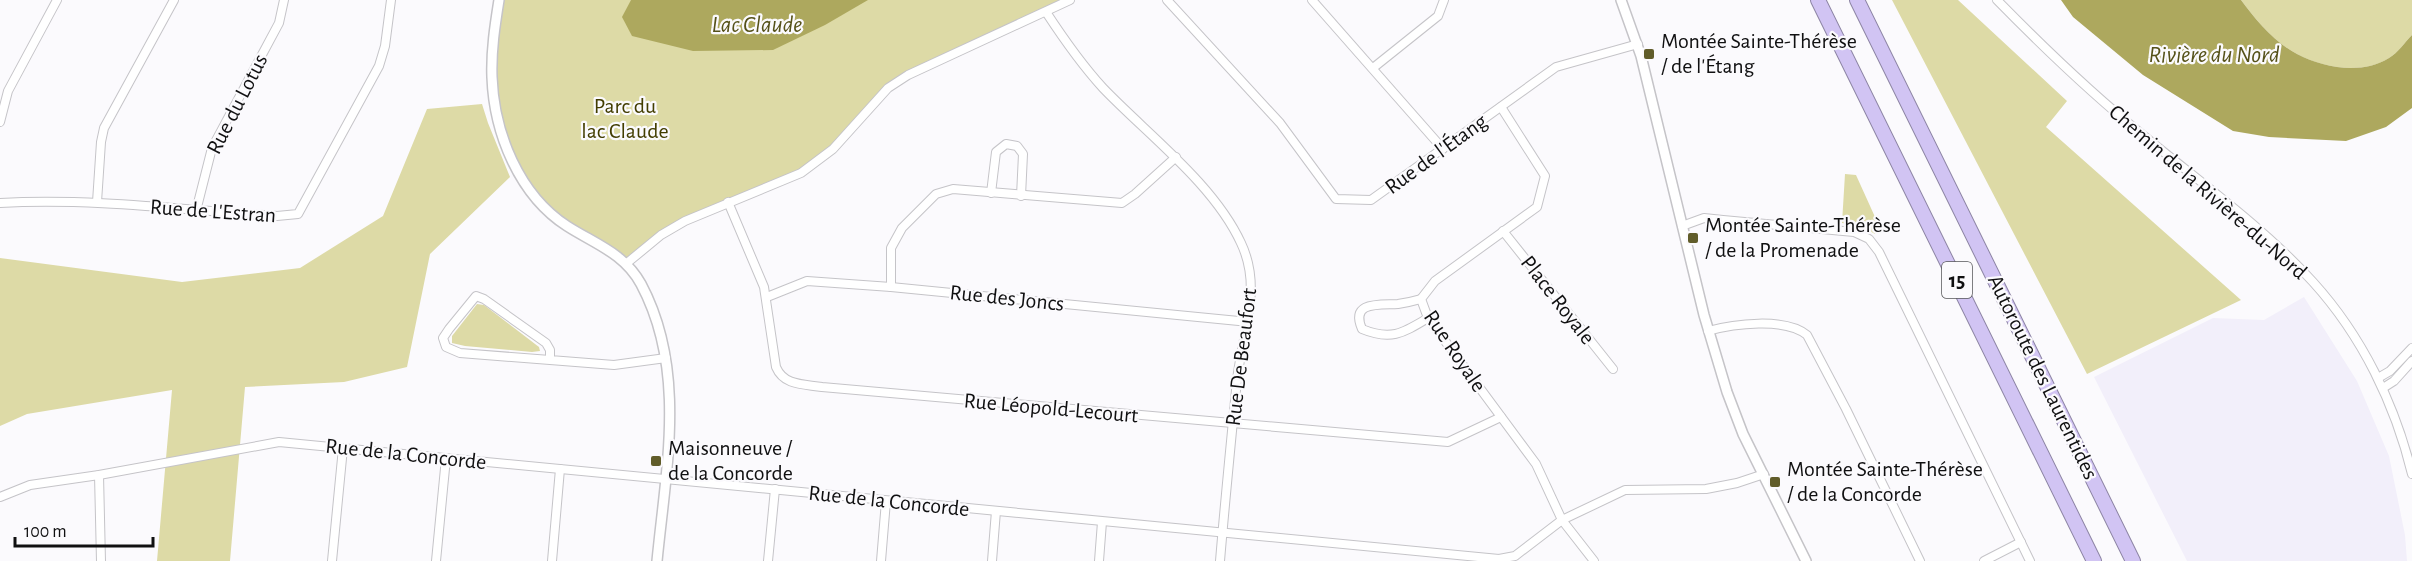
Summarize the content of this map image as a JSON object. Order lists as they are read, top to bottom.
{
  "streets": {
    "highway": ["15", "Autoroute des Laurentides"],
    "street": [
      "Rue du Lotus",
      "Rue de l'Étang",
      "Chemin de la Rivière-du-Nord",
      "Rue de L'Estran",
      "Rue des Joncs",
      "Place Royale",
      "Rue Royale",
      "Rue De Beaufort",
      "Rue Léopold-Lecourt",
      "Rue de la Concorde"
    ]
  },
  "crossings": [
    ["Rue du Lotus", "Rue de L'Estran"],
    ["Rue de l'Étang", "Rue Royale"],
    ["Rue des Joncs", "Rue De Beaufort"],
    ["Rue des Joncs", "Rue Léopold-Lecourt"],
    ["Place Royale", "Rue Royale"],
    ["Rue Royale", "Rue Léopold-Lecourt"],
    ["Rue Royale", "Rue de la Concorde"],
    ["Rue De Beaufort", "Rue Léopold-Lecourt"],
    ["Rue De Beaufort", "Rue de la Concorde"]
  ],
  "water": ["Lac Claude", "Rivière du Nord"],
  "parks": ["Parc du lac Claude"],
  "places": {
    "transit": [
      "Montée Sainte-Thérèse / de l'Étang",
      "Montée Sainte-Thérèse / de la Promenade",
      "Maisonneuve / de la Concorde",
      "Montée Sainte-Thérèse / de la Concorde"
    ]
  },
  "scale_bar": "100 m"
}
